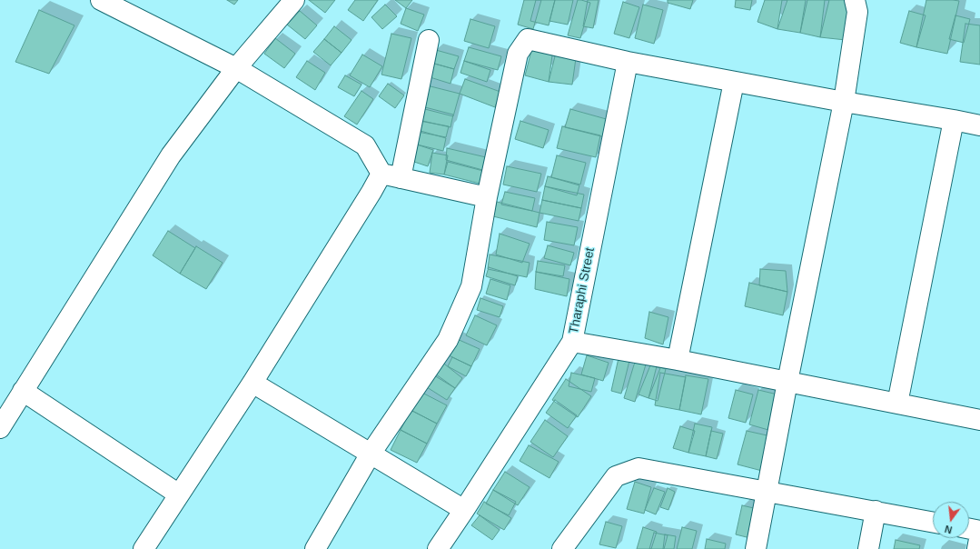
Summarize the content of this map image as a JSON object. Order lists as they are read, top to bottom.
{
  "streets": {
    "street": ["Tharaphi Street"]
  },
  "north": "bottom"
}
